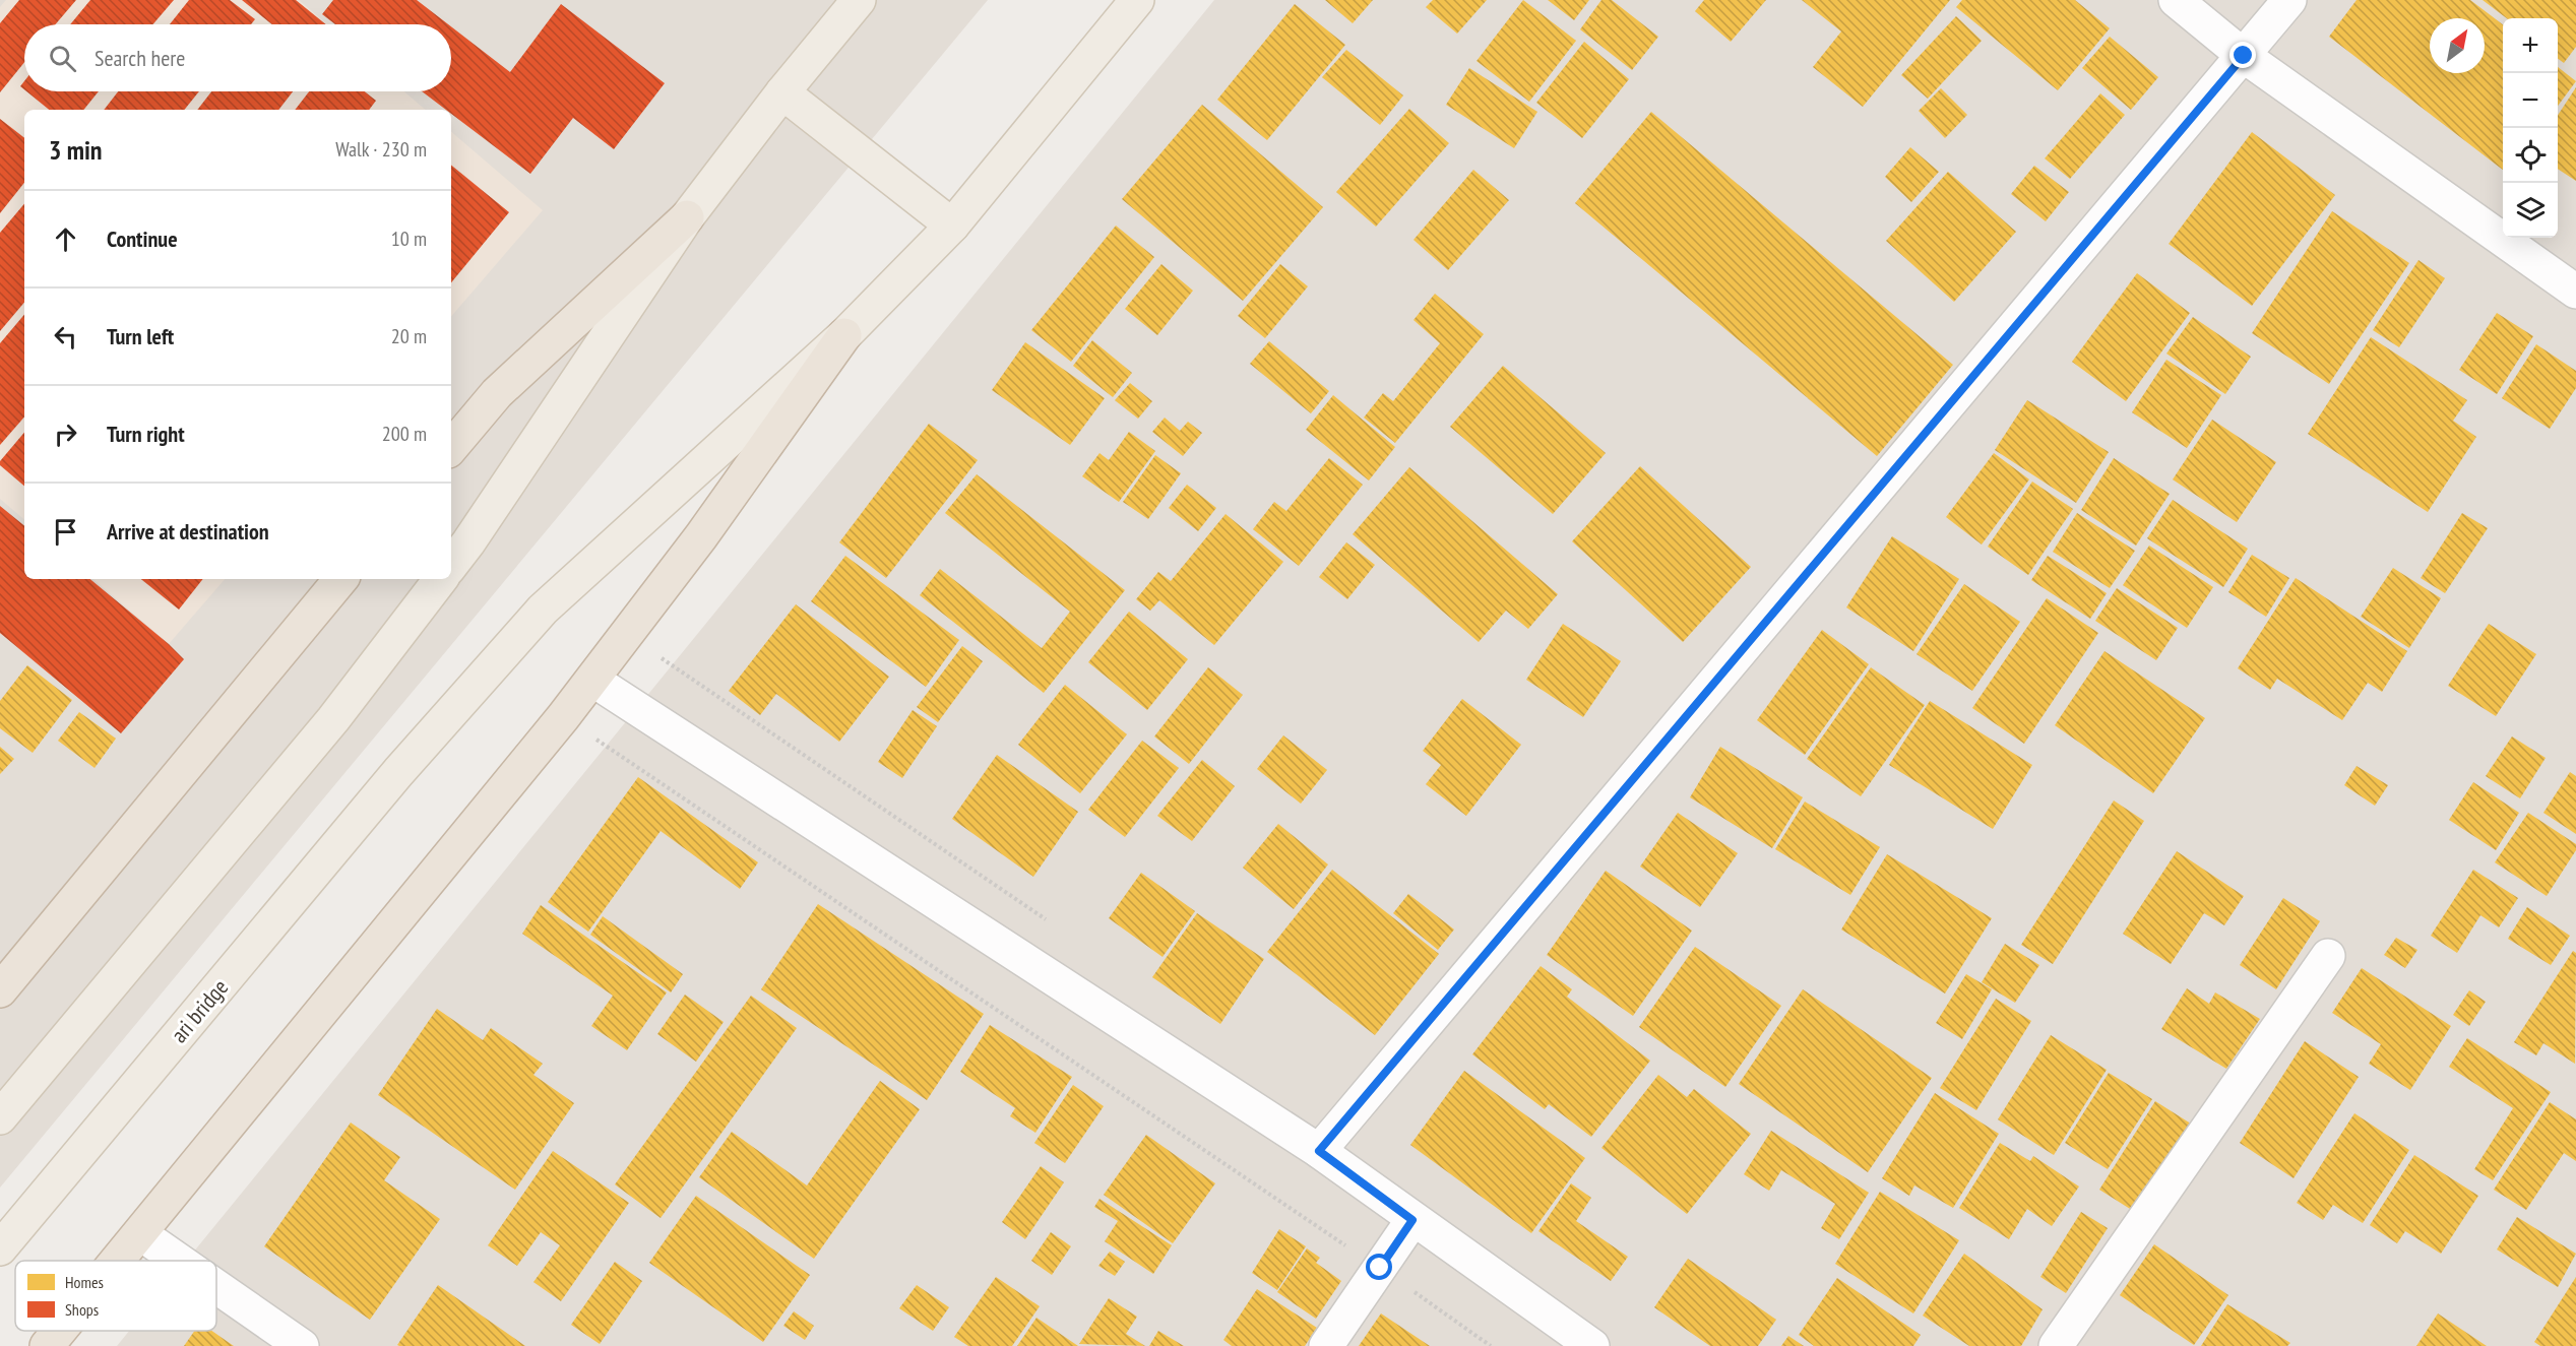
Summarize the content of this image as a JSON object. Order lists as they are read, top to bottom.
{
  "streets": {
    "main road": ["ari bridge"]
  },
  "legend": ["Homes", "Shops"],
  "north": "top right",
  "page": {
    "map_buttons": ["+", "−"],
    "search": "Search here",
    "heading": ["3 min", "Walk · 230 m"],
    "list": [
      ["Continue", "10 m"],
      ["Turn left", "20 m"],
      ["Turn right", "200 m"],
      "Arrive at destination"
    ]
  }
}
